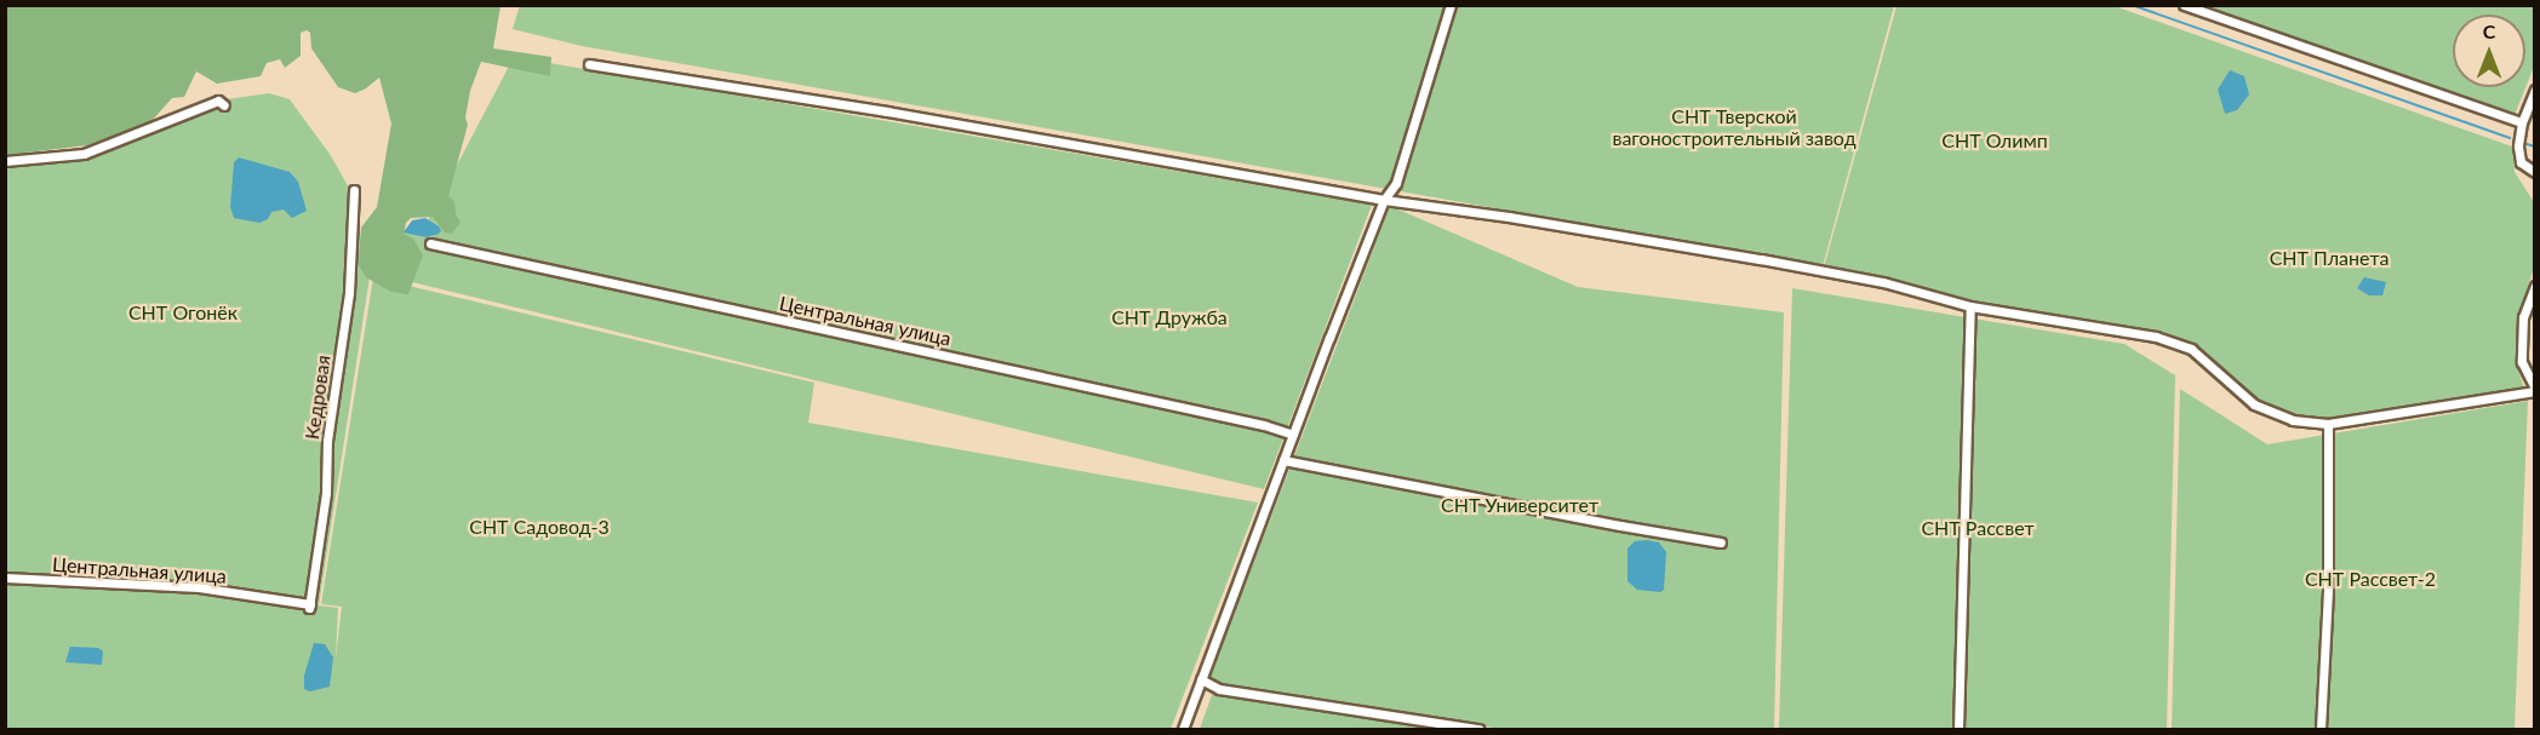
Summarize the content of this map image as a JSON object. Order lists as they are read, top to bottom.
{
  "streets": {
    "street": ["Центральная улица", "Кедровая"]
  },
  "crossings": [
    ["Центральная улица", "Кедровая"]
  ],
  "parks": [
    "СНТ Тверской вагоностроительный завод",
    "СНТ Олимп",
    "СНТ Планета",
    "СНТ Огонёк",
    "СНТ Дружба",
    "СНТ Университет",
    "СНТ Садовод-3",
    "СНТ Рассвет",
    "СНТ Рассвет-2"
  ],
  "north": "top"
}
